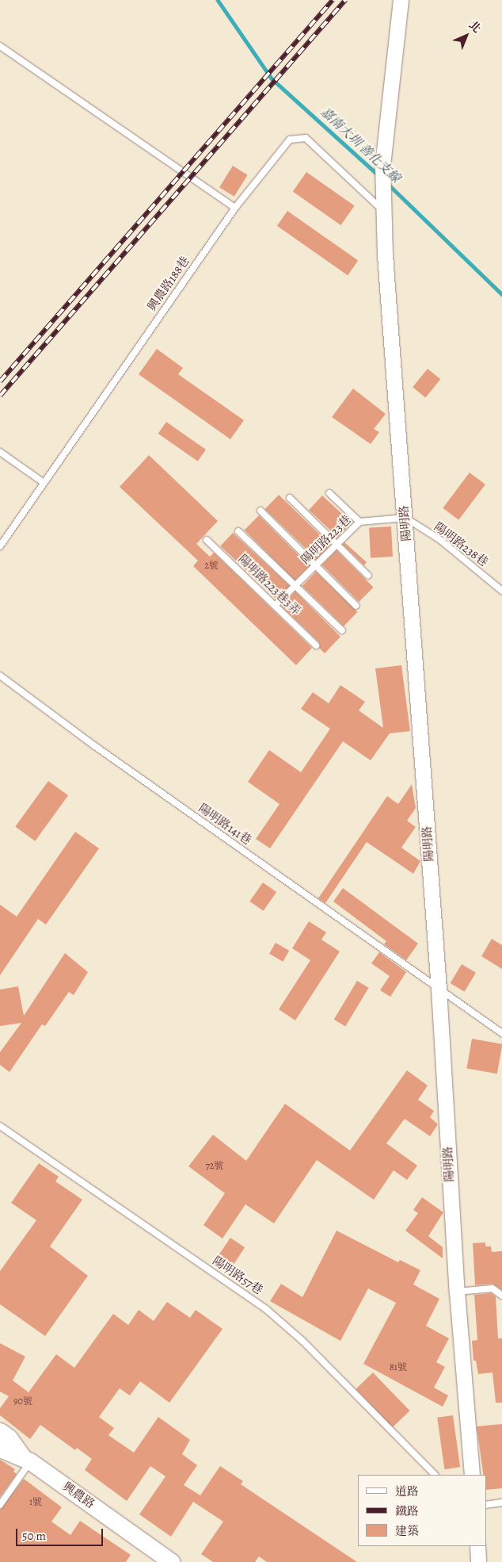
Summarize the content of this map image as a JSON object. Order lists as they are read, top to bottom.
{
  "streets": {
    "main road": ["興農路"],
    "street": ["陽明路"],
    "lane": [
      "興農路188巷",
      "陽明路223巷",
      "陽明路238巷",
      "陽明路223巷3弄",
      "陽明路141巷",
      "陽明路57巷"
    ]
  },
  "crossings": [
    ["興農路188巷", "陽明路"],
    ["陽明路", "陽明路223巷"],
    ["陽明路", "陽明路238巷"],
    ["陽明路", "陽明路141巷"],
    ["陽明路223巷", "陽明路238巷"],
    ["陽明路223巷", "陽明路223巷3弄"]
  ],
  "water": ["嘉南大圳 善化支線"],
  "house_numbers": [
    "2號",
    "72號",
    "81號",
    "90號",
    "1號"
  ],
  "legend": ["道路", "鐵路", "建築"],
  "scale_bar": "50 m",
  "north": "top right"
}
